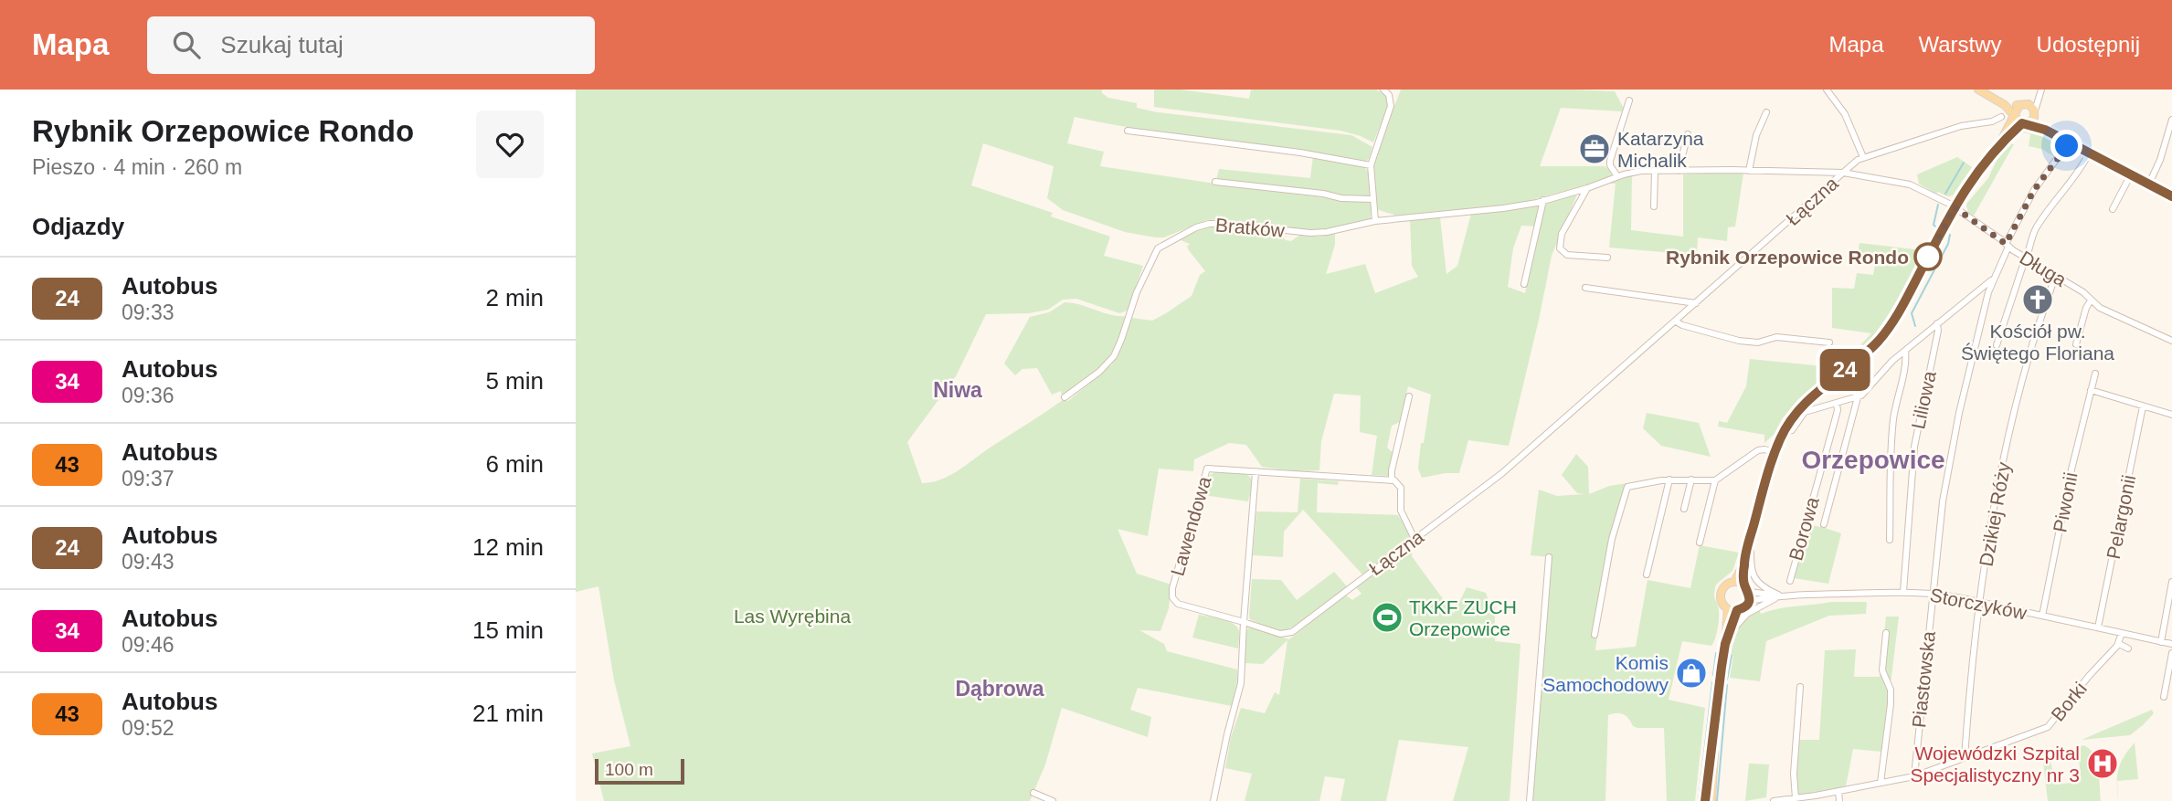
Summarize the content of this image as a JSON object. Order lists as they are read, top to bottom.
{
  "streets": {
    "street": [
      "Łączna",
      "Bratków",
      "Długa",
      "Liliowa",
      "Piwonii",
      "Dzikiej Róży",
      "Pelargonii",
      "Lawendowa",
      "Borowa",
      "Storczyków",
      "Piastowska",
      "Borki"
    ]
  },
  "crossings": [
    ["Łączna", "Bratków"],
    ["Łączna", "Długa"],
    ["Łączna", "Lawendowa"],
    ["Bratków", "Długa"],
    ["Długa", "Dzikiej Róży"],
    ["Długa", "Piastowska"],
    ["Liliowa", "Borowa"],
    ["Liliowa", "Storczyków"],
    ["Piwonii", "Storczyków"],
    ["Dzikiej Róży", "Storczyków"],
    ["Dzikiej Róży", "Borki"],
    ["Pelargonii", "Storczyków"],
    ["Borowa", "Piastowska"],
    ["Storczyków", "Piastowska"],
    ["Storczyków", "Borki"],
    ["Piastowska", "Borki"]
  ],
  "districts": ["Niwa", "Orzepowice", "Dąbrowa"],
  "parks": ["Las Wyrębina"],
  "places": {
    "office": ["Katarzyna Michalik"],
    "other": ["Rybnik Orzepowice Rondo"],
    "church": ["Kościół pw. Świętego Floriana"],
    "sports": ["TKKF ZUCH Orzepowice"],
    "shop": ["Komis Samochodowy"],
    "hospital": ["Wojewódzki Szpital Specjalistyczny nr 3"]
  },
  "lines": ["bus line 24"],
  "scale_bar": "100 m",
  "page": {
    "header": "Mapa",
    "search": "Szukaj tutaj",
    "nav": ["Mapa", "Warstwy", "Udostępnij"],
    "heading": [
      ["Rybnik Orzepowice Rondo", "Pieszo · 4 min · 260 m"],
      "Odjazdy"
    ],
    "on_map": "24",
    "list": [
      {
        "mark": "24",
        "name": "Autobus",
        "note": "09:33",
        "value": "2 min"
      },
      {
        "mark": "34",
        "name": "Autobus",
        "note": "09:36",
        "value": "5 min"
      },
      {
        "mark": "43",
        "name": "Autobus",
        "note": "09:37",
        "value": "6 min"
      },
      {
        "mark": "24",
        "name": "Autobus",
        "note": "09:43",
        "value": "12 min"
      },
      {
        "mark": "34",
        "name": "Autobus",
        "note": "09:46",
        "value": "15 min"
      },
      {
        "mark": "43",
        "name": "Autobus",
        "note": "09:52",
        "value": "21 min"
      }
    ],
    "scale": "100 m"
  }
}
